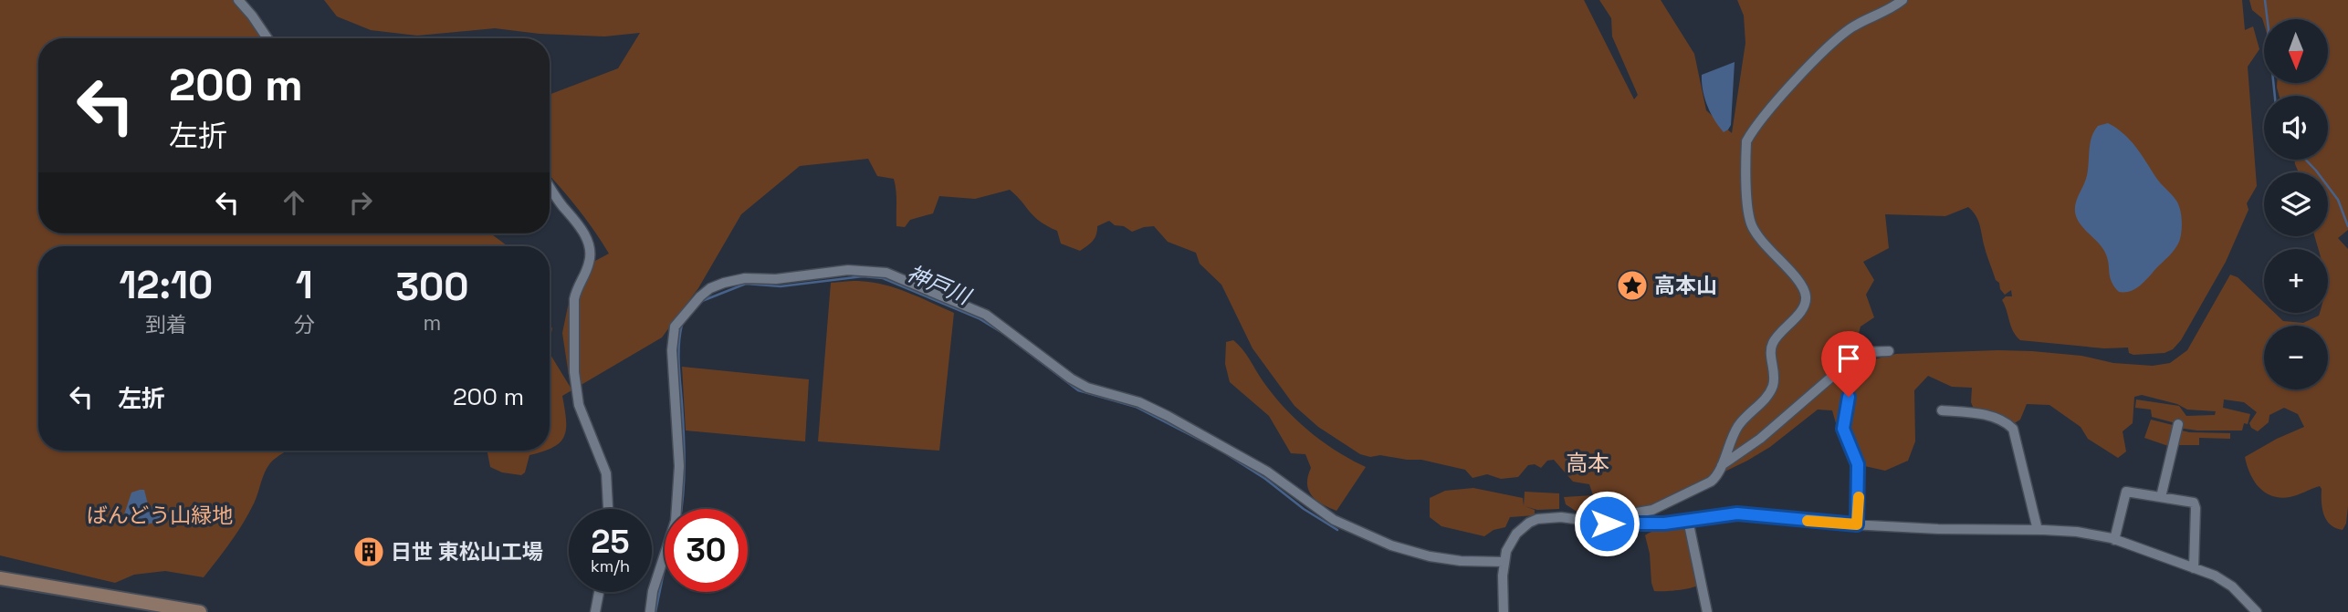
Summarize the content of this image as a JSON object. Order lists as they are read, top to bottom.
{
  "districts": ["高本"],
  "water": ["神戸川"],
  "parks": ["ばんどう山緑地"],
  "places": {
    "place": ["高本山"],
    "building": ["日世 東松山工場"]
  },
  "north": "bottom",
  "page": {
    "map_buttons": ["+", "−"],
    "turn": ["200 m", "左折"],
    "eta": [
      "12:10",
      "到着",
      "1",
      "分",
      "300",
      "m"
    ],
    "list": [
      {
        "name": "左折",
        "value": "200 m"
      }
    ],
    "speed": "25 km/h",
    "limit": "30"
  }
}
